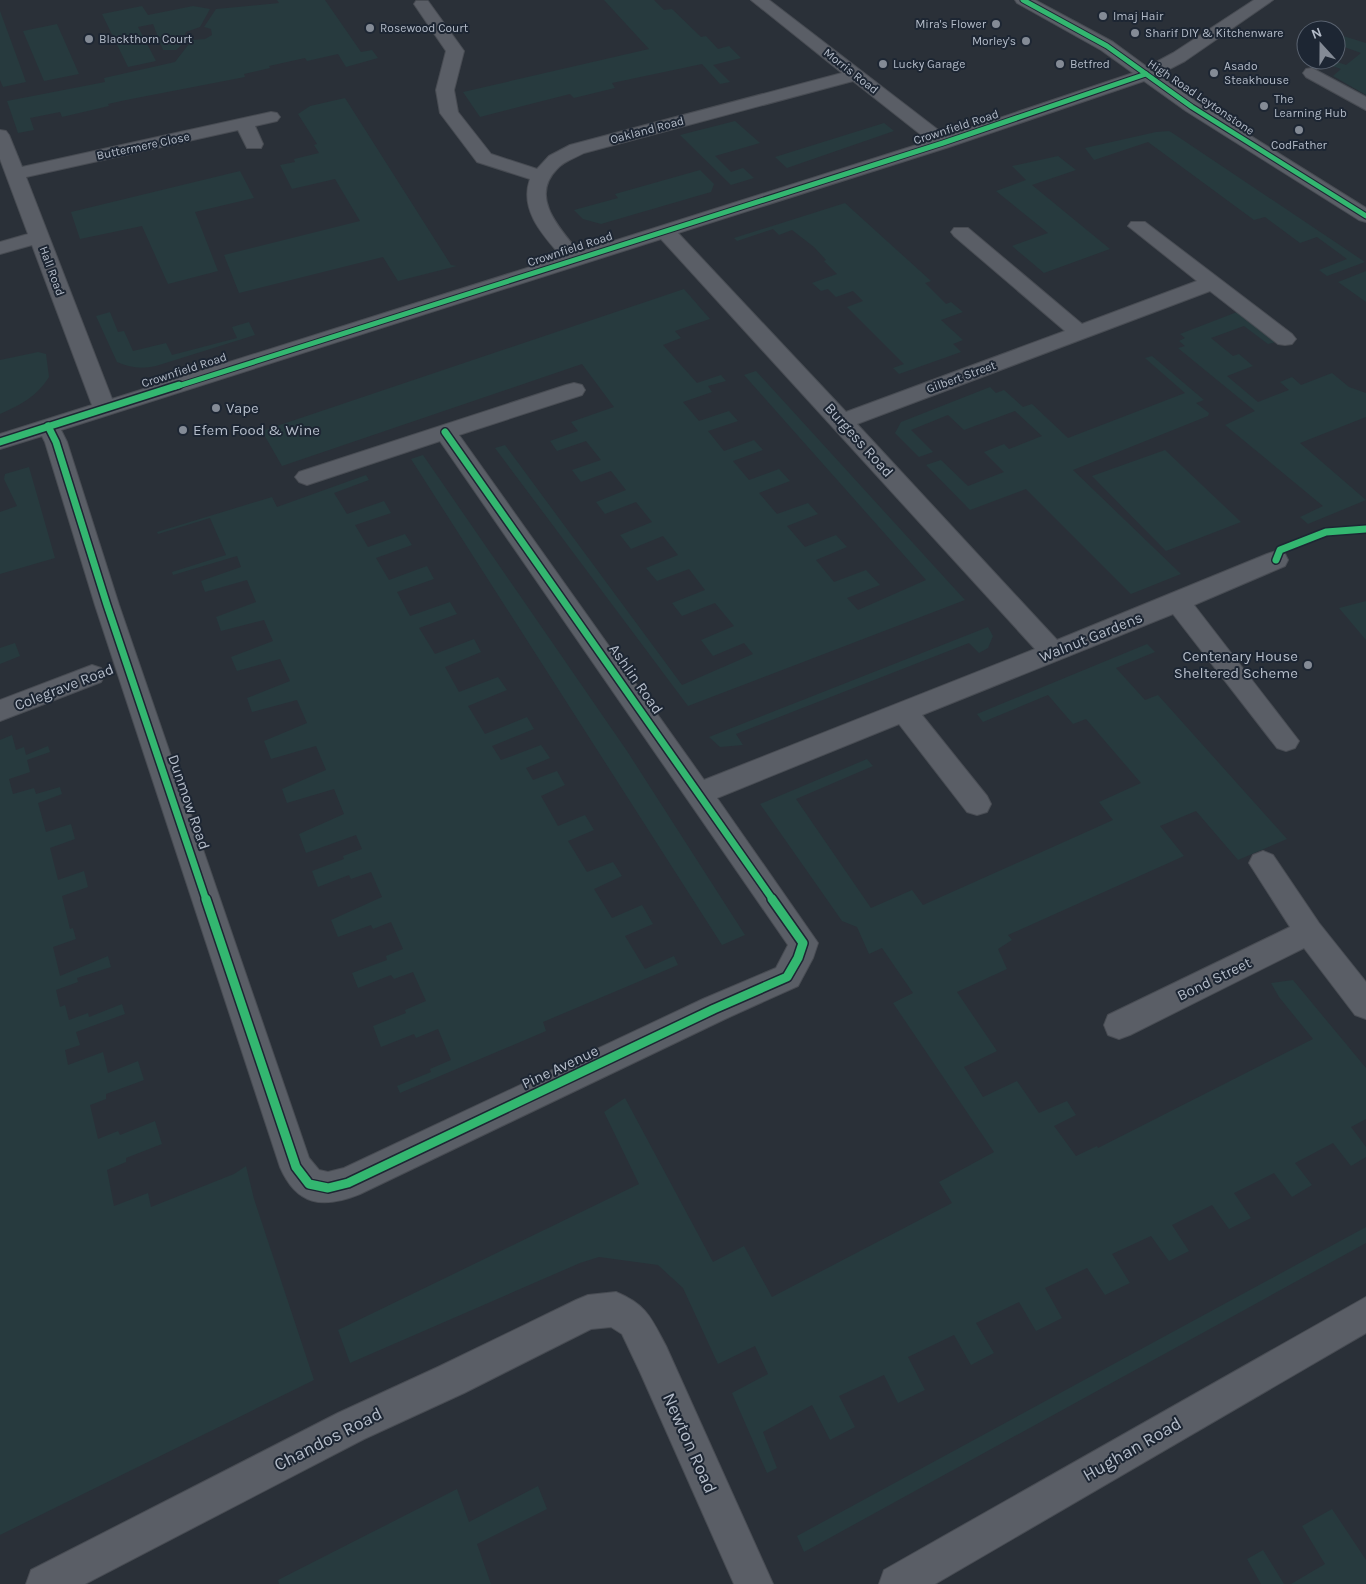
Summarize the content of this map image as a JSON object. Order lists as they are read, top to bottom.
{
  "streets": {
    "street": [
      "Morris Road",
      "High Road Leytonstone",
      "Crownfield Road",
      "Oakland Road",
      "Buttermere Close",
      "Hall Road",
      "Gilbert Street",
      "Burgess Road",
      "Walnut Gardens",
      "Ashlin Road",
      "Colegrave Road",
      "Dunmow Road",
      "Bond Street",
      "Pine Avenue",
      "Chandos Road",
      "Newton Road",
      "Hughan Road"
    ]
  },
  "crossings": [
    ["Morris Road", "Crownfield Road"],
    ["Morris Road", "Oakland Road"],
    ["High Road Leytonstone", "Crownfield Road"],
    ["Crownfield Road", "Hall Road"],
    ["Crownfield Road", "Burgess Road"],
    ["Crownfield Road", "Dunmow Road"],
    ["Buttermere Close", "Hall Road"],
    ["Gilbert Street", "Burgess Road"],
    ["Burgess Road", "Walnut Gardens"],
    ["Walnut Gardens", "Ashlin Road"],
    ["Ashlin Road", "Pine Avenue"],
    ["Dunmow Road", "Pine Avenue"],
    ["Chandos Road", "Newton Road"]
  ],
  "places": [
    "Imaj Hair",
    "Mira's Flower",
    "Rosewood Court",
    "Sharif DIY & Kitchenware",
    "Blackthorn Court",
    "Morley's",
    "Lucky Garage",
    "Betfred",
    "Asado Steakhouse",
    "The Learning Hub",
    "CodFather",
    "Vape",
    "Efem Food & Wine",
    "Centenary House Sheltered Scheme"
  ],
  "north": "top"
}
